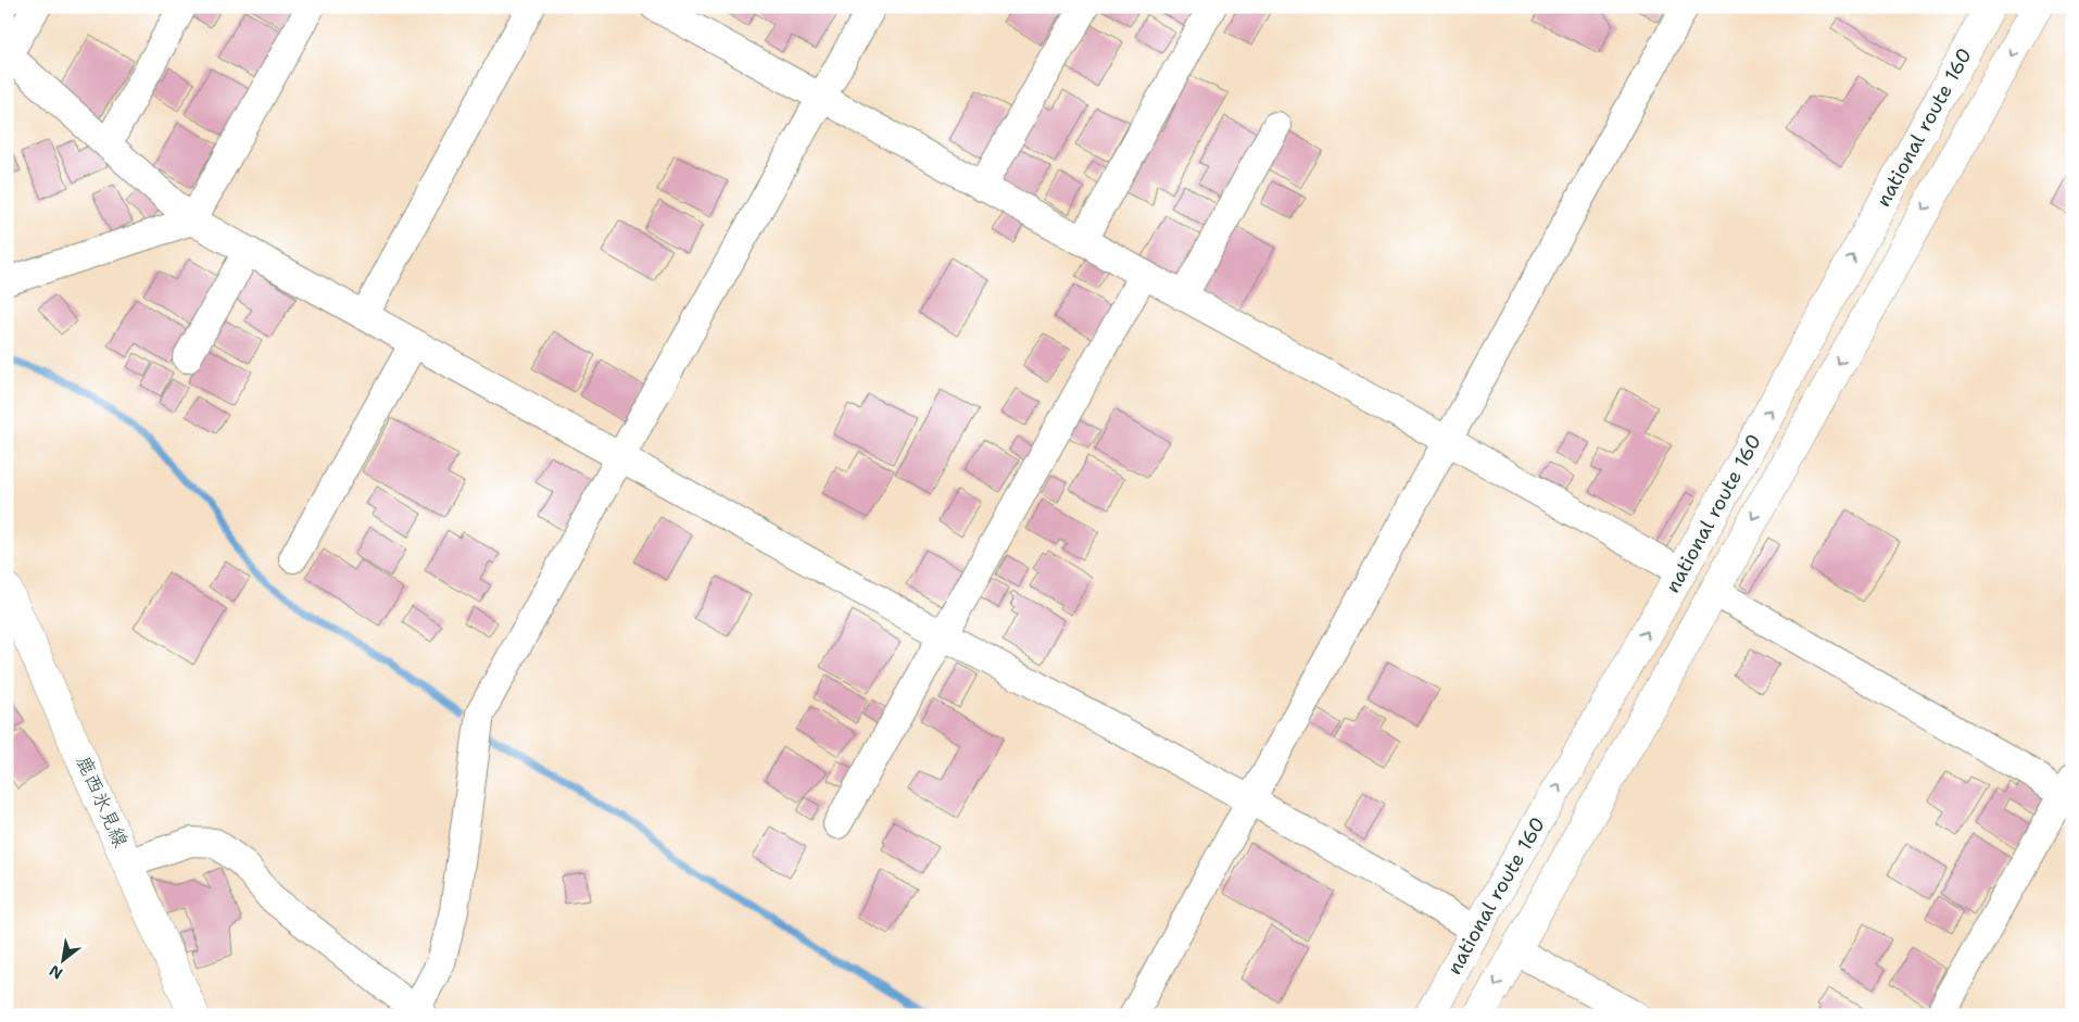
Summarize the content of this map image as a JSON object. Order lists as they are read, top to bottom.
{
  "streets": {
    "main road": ["national route 160", "鹿西氷見線"]
  },
  "north": "bottom left"
}
